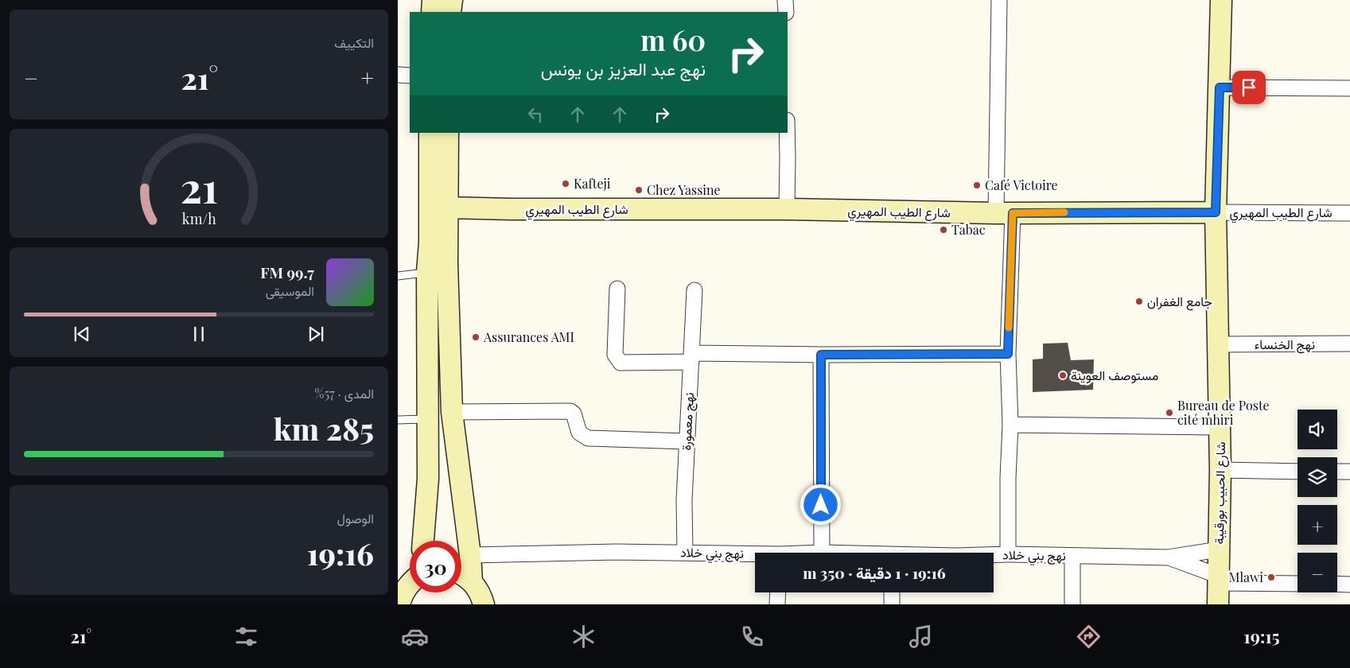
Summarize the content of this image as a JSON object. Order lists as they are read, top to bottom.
{
  "streets": {
    "street": [
      "شارع الطيب المهيري",
      "نهج الخنساء",
      "نهج معمورة",
      "شارع الحبيب بورقيبة",
      "نهج بني خلاد"
    ]
  },
  "crossings": [
    ["شارع الطيب المهيري", "شارع الحبيب بورقيبة"],
    ["نهج الخنساء", "شارع الحبيب بورقيبة"],
    ["نهج معمورة", "نهج بني خلاد"],
    ["شارع الحبيب بورقيبة", "نهج بني خلاد"]
  ],
  "places": [
    "Kafteji",
    "Café Victoire",
    "Chez Yassine",
    "Tabac",
    "جامع الغفران",
    "Assurances AMI",
    "مستوصف العوينة",
    "Bureau de Poste cité mhiri",
    "Mlawi"
  ],
  "page": {
    "tile": [
      "التكييف",
      ["المدى · 57%", "285 km"],
      ["الوصول", "19:16"]
    ],
    "turn": ["60 m", "نهج عبد العزيز بن يونس"],
    "heat": ["−", "21°", "+"],
    "song": ["99.7 FM", "الموسيقى"],
    "map_buttons": ["+", "−"],
    "limit": "30",
    "trip": "19:16 · 1 دقيقة · 350 m",
    "tabs": ["19:15", "21°"],
    "gauge": ["21", "km/h"]
  }
}
